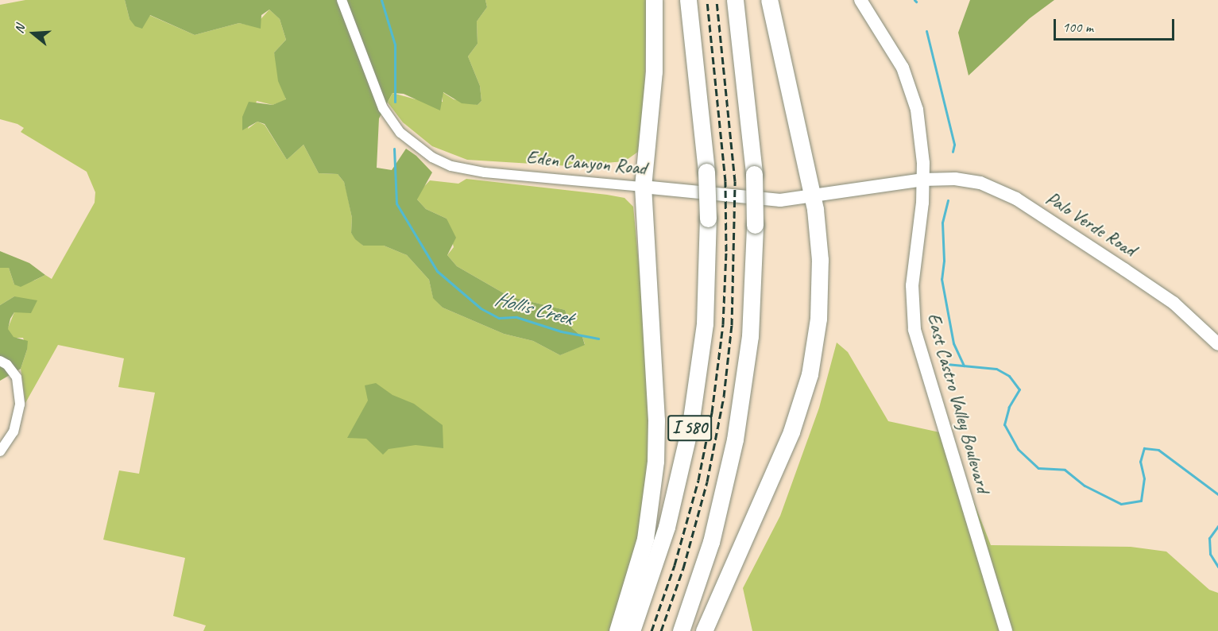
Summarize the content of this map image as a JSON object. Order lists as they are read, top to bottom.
{
  "streets": {
    "highway": ["I 580"],
    "main road": ["Eden Canyon Road", "Palo Verde Road", "East Castro Valley Boulevard"]
  },
  "crossings": [
    ["Eden Canyon Road", "Palo Verde Road"],
    ["Eden Canyon Road", "East Castro Valley Boulevard"],
    ["Palo Verde Road", "East Castro Valley Boulevard"]
  ],
  "water": ["Hollis Creek"],
  "scale_bar": "100 m",
  "north": "left"
}
